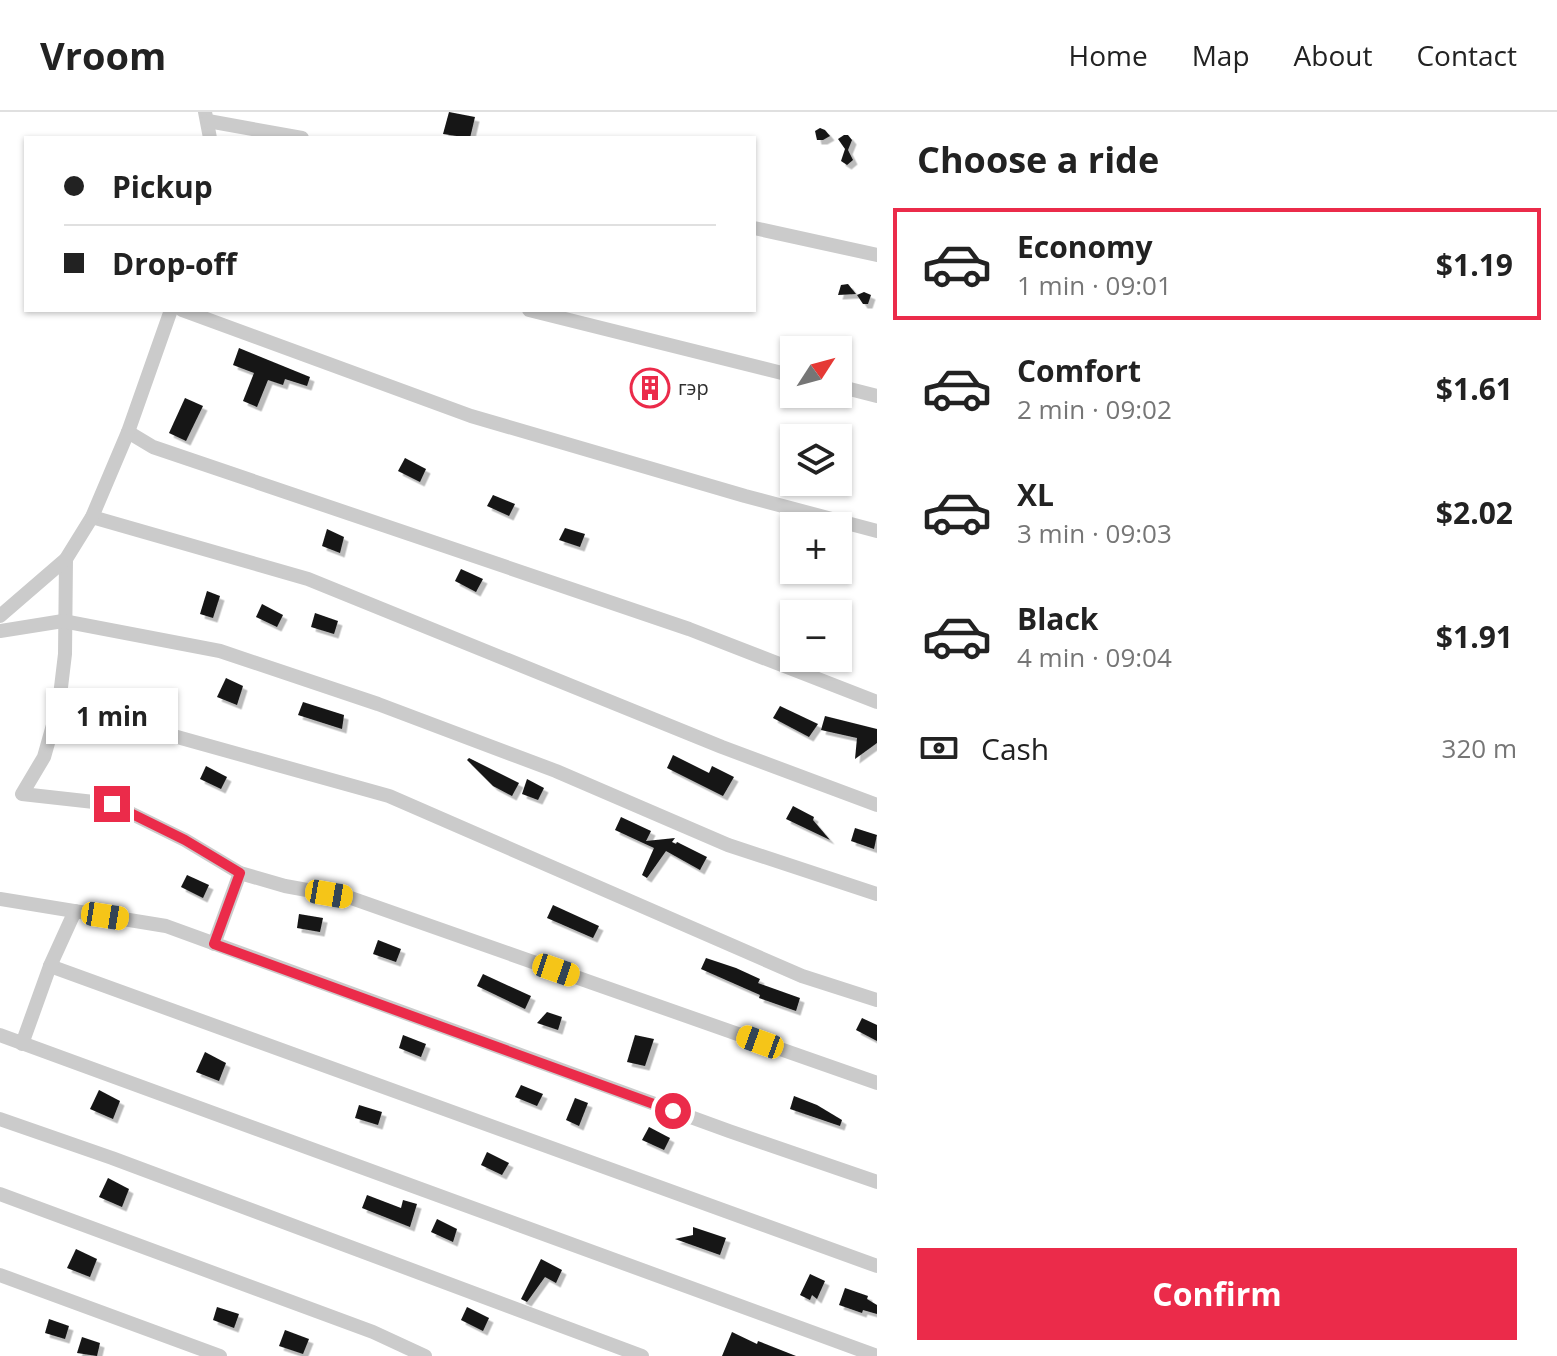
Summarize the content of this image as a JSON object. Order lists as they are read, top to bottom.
{
  "places": {
    "building": ["гэр"]
  },
  "north": "top right",
  "page": {
    "header": "Vroom",
    "nav": [
      "Home",
      "Map",
      "About",
      "Contact"
    ],
    "heading": "Choose a ride",
    "banner": ["Pickup", "Drop-off"],
    "list": [
      {
        "name": "Economy",
        "note": "1 min · 09:01",
        "value": "$1.19"
      },
      {
        "name": "Comfort",
        "note": "2 min · 09:02",
        "value": "$1.61"
      },
      {
        "name": "XL",
        "note": "3 min · 09:03",
        "value": "$2.02"
      },
      {
        "name": "Black",
        "note": "4 min · 09:04",
        "value": "$1.91"
      }
    ],
    "map_buttons": ["+", "−"],
    "bubble": "1 min",
    "pay": ["Cash", "320 m"],
    "buttons": "Confirm"
  }
}
